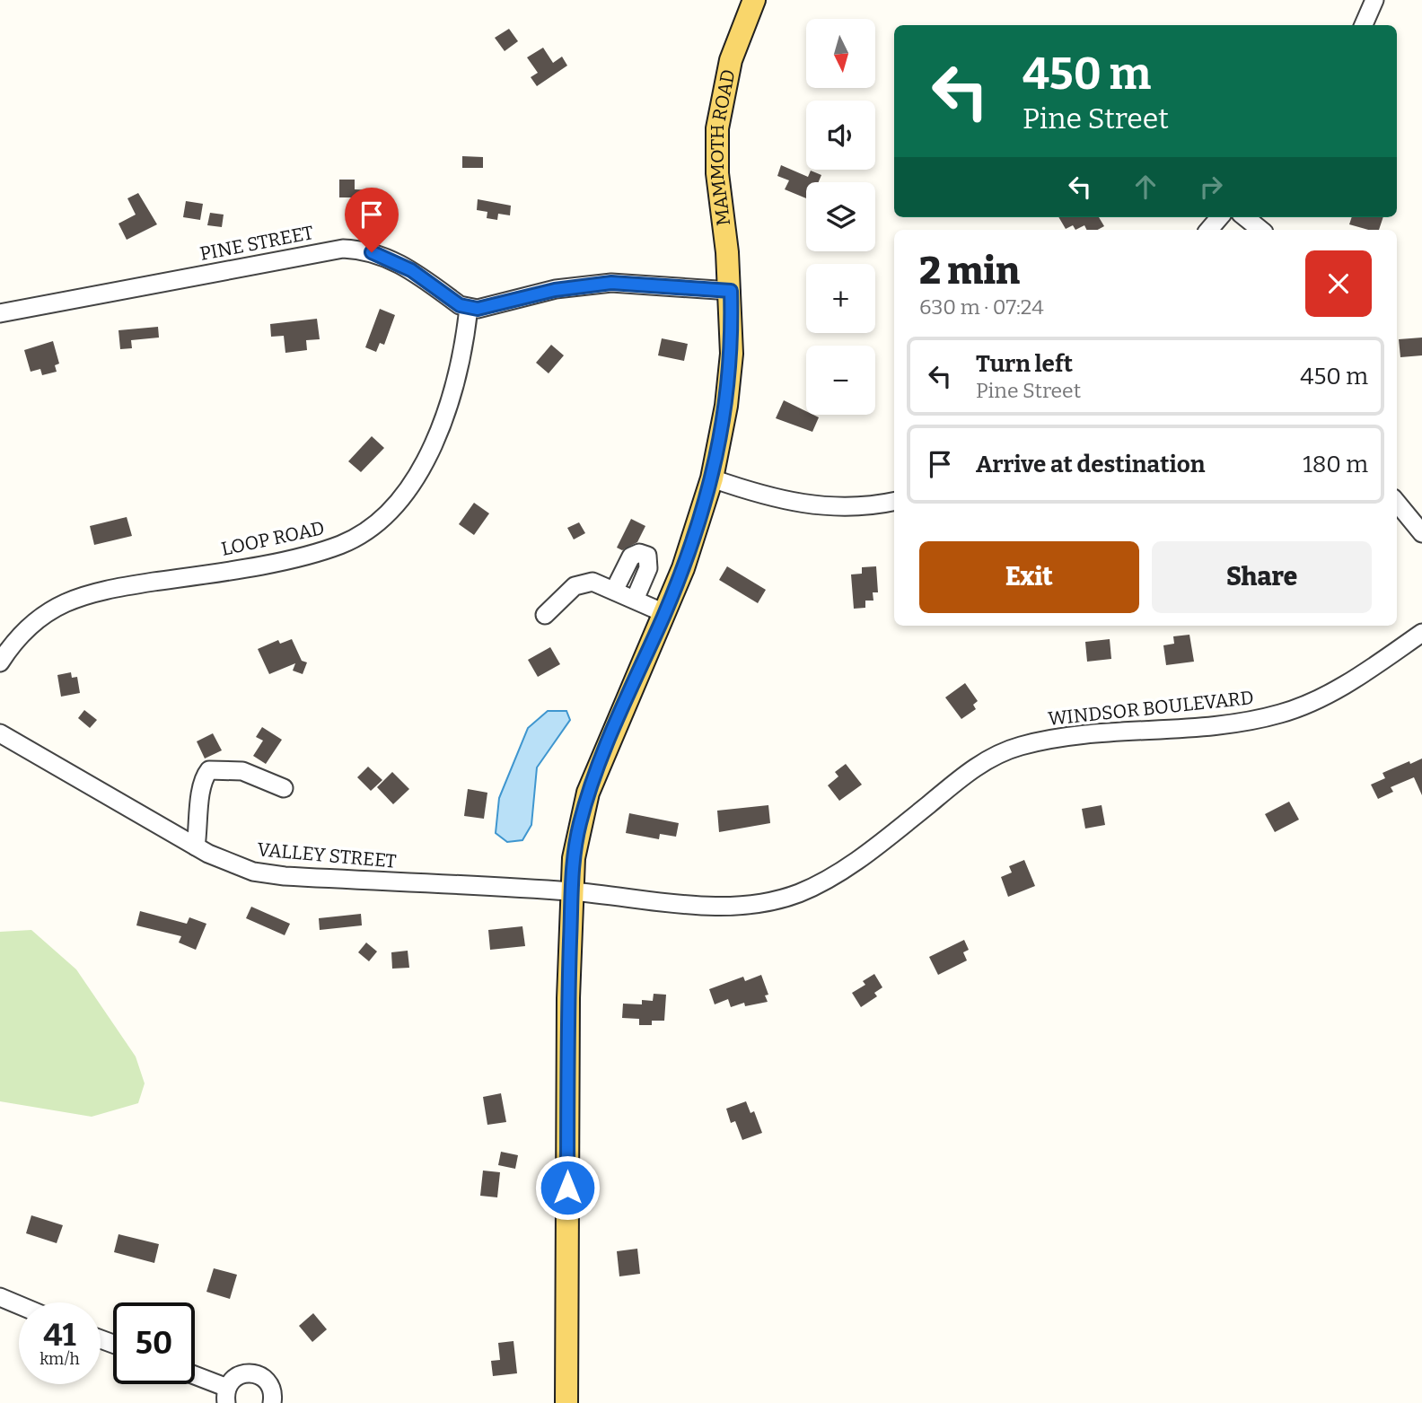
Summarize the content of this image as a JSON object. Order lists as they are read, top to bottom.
{
  "streets": {
    "main road": ["MAMMOTH ROAD"],
    "street": [
      "PINE STREET",
      "LOOP ROAD",
      "WINDSOR BOULEVARD",
      "VALLEY STREET"
    ]
  },
  "crossings": [
    ["MAMMOTH ROAD", "WINDSOR BOULEVARD"],
    ["MAMMOTH ROAD", "VALLEY STREET"],
    ["PINE STREET", "LOOP ROAD"],
    ["WINDSOR BOULEVARD", "VALLEY STREET"]
  ],
  "north": "bottom",
  "page": {
    "map_buttons": ["+", "−"],
    "turn": ["450 m", "Pine Street"],
    "heading": ["2 min", "630 m · 07:24"],
    "list": [
      {
        "name": "Turn left",
        "note": "Pine Street",
        "value": "450 m"
      },
      {
        "name": "Arrive at destination",
        "value": "180 m"
      }
    ],
    "buttons": ["Exit", "Share"],
    "speed": "41 km/h",
    "limit": "50"
  }
}
